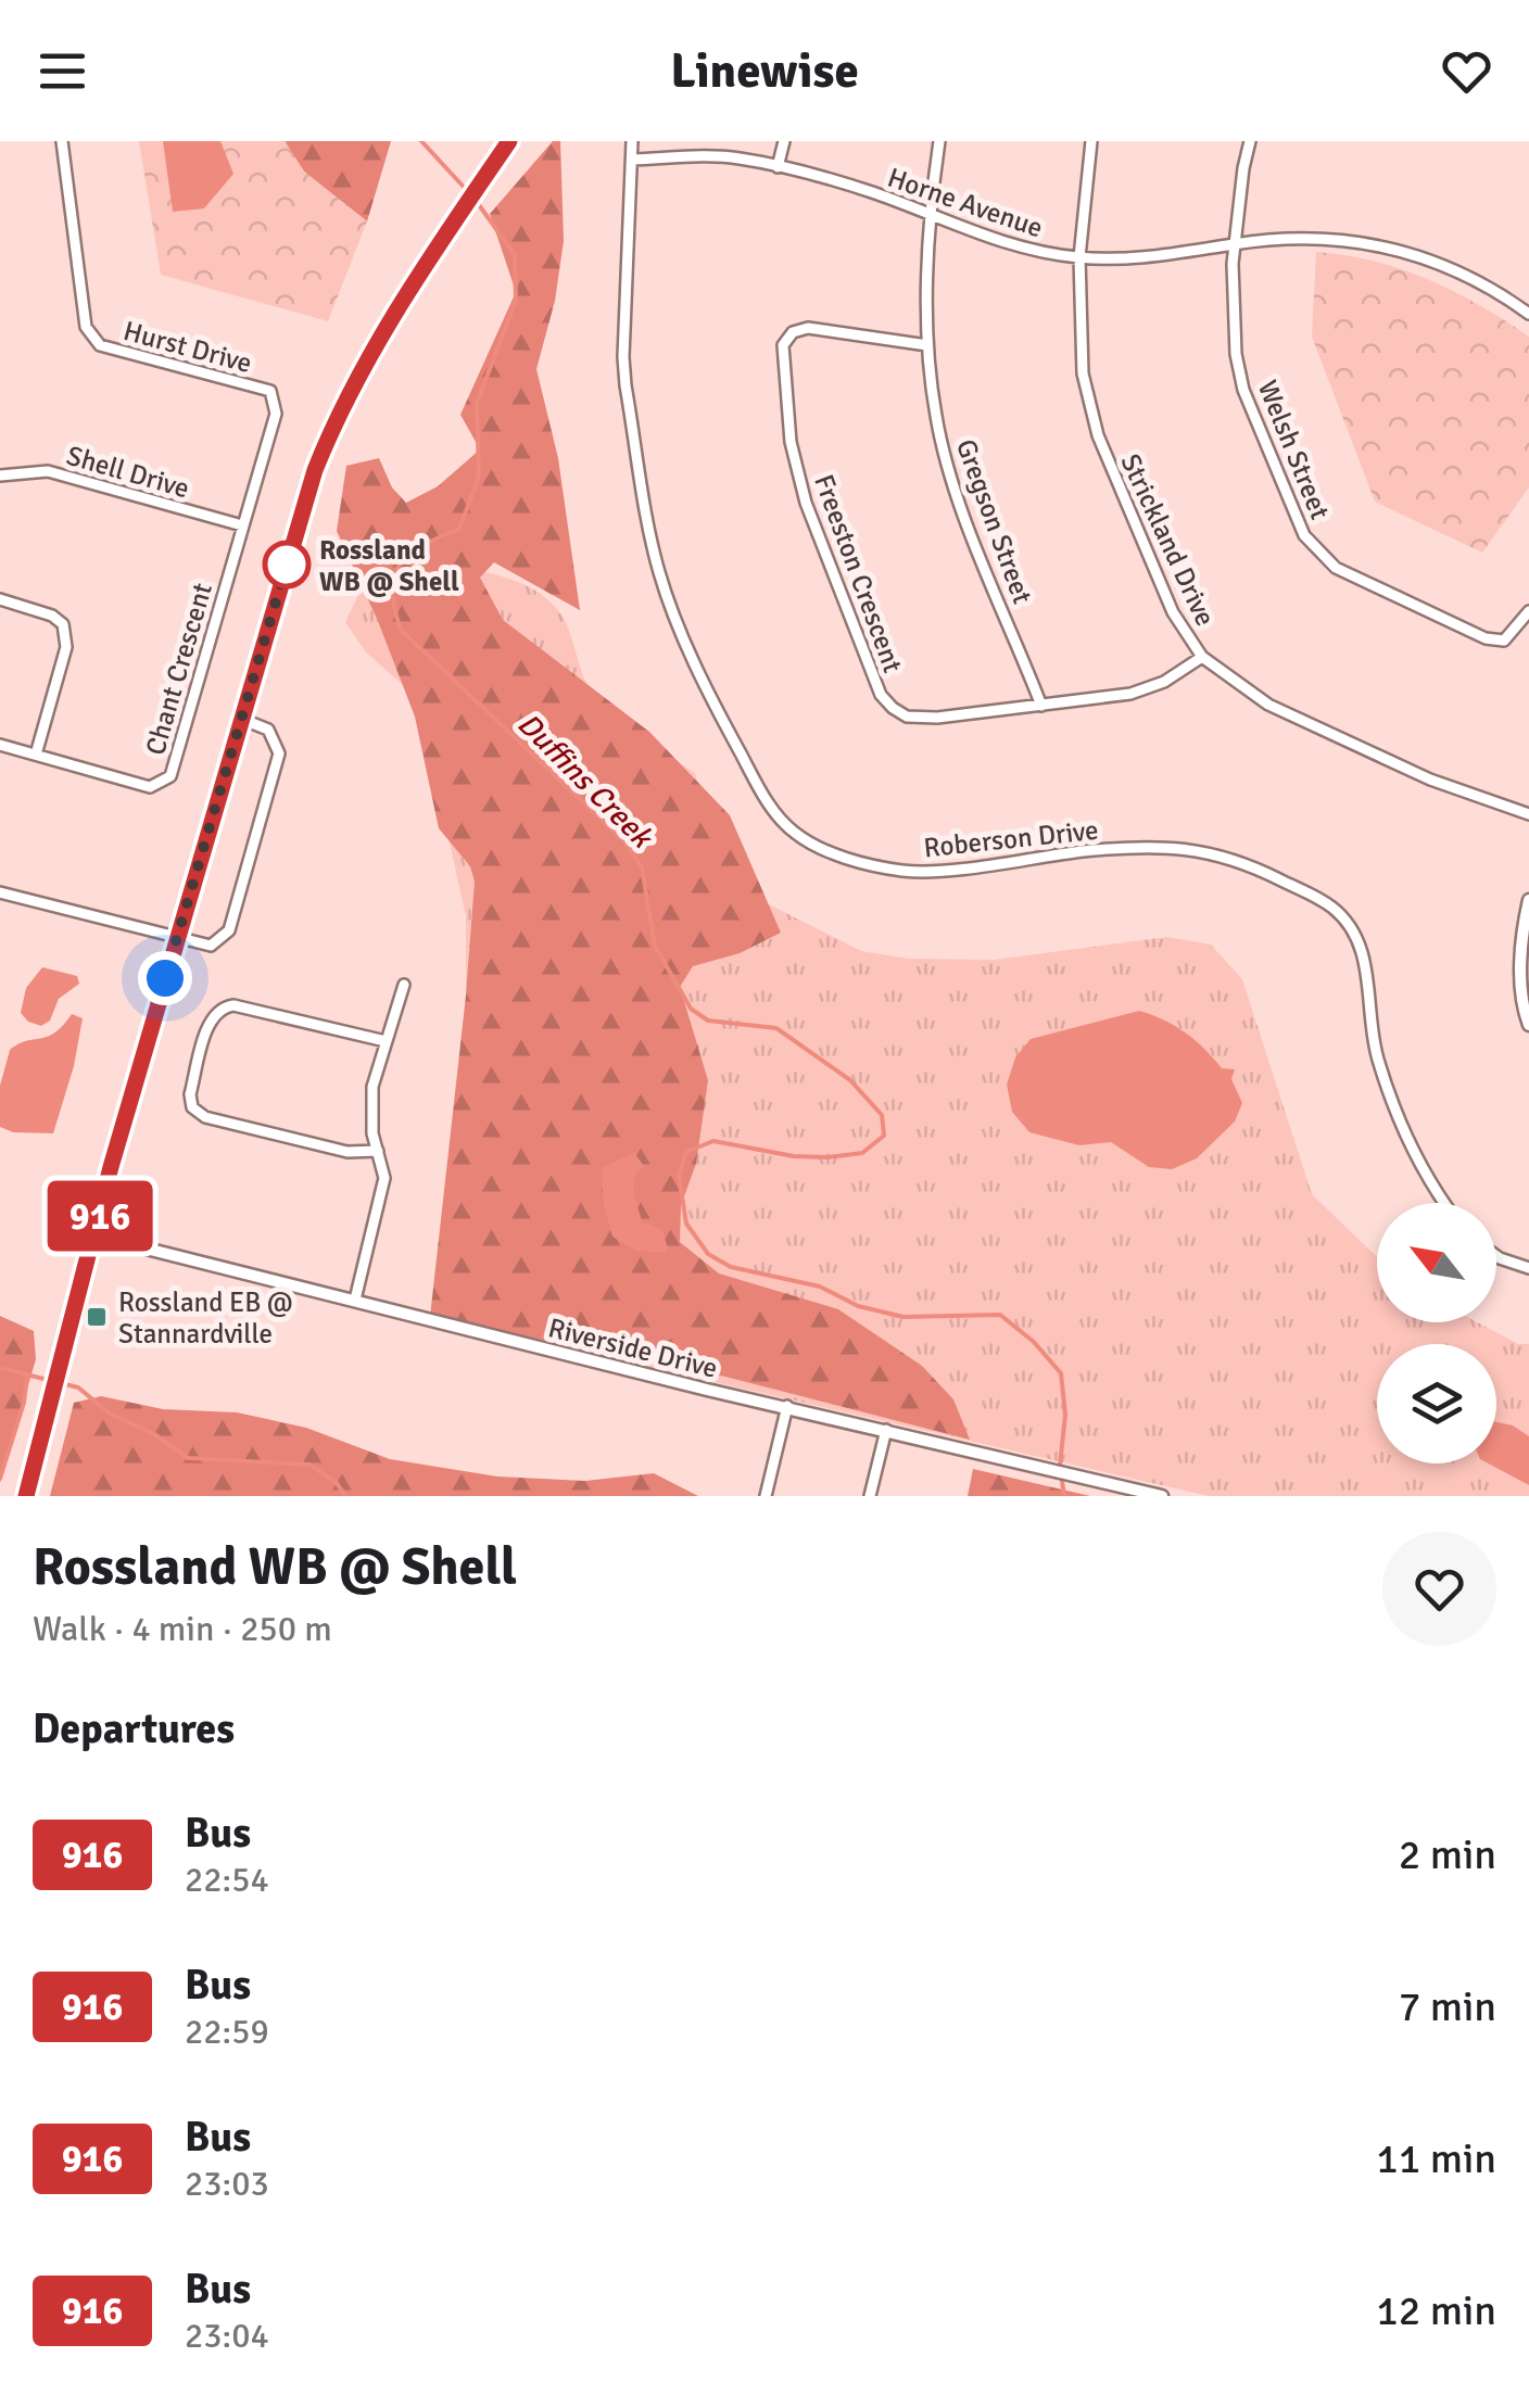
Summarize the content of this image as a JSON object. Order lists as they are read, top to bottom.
{
  "streets": {
    "street": [
      "Horne Avenue",
      "Hurst Drive",
      "Welsh Street",
      "Shell Drive",
      "Gregson Street",
      "Strickland Drive",
      "Freeston Crescent",
      "Chant Crescent",
      "Roberson Drive",
      "Riverside Drive"
    ]
  },
  "crossings": [
    ["Horne Avenue", "Welsh Street"],
    ["Horne Avenue", "Gregson Street"],
    ["Horne Avenue", "Strickland Drive"],
    ["Horne Avenue", "Roberson Drive"],
    ["Hurst Drive", "Shell Drive"],
    ["Hurst Drive", "Chant Crescent"],
    ["Shell Drive", "Chant Crescent"],
    ["Gregson Street", "Freeston Crescent"],
    ["Strickland Drive", "Freeston Crescent"]
  ],
  "water": ["Duffins Creek"],
  "places": {
    "other": ["Rossland WB @ Shell"],
    "transit": ["Rossland EB @ Stannardville"]
  },
  "lines": ["bus line 916"],
  "north": "top left",
  "page": {
    "header": "Linewise",
    "on_map": "916",
    "heading": [
      ["Rossland WB @ Shell", "Walk · 4 min · 250 m"],
      "Departures"
    ],
    "list": [
      {
        "mark": "916",
        "name": "Bus",
        "note": "22:54",
        "value": "2 min"
      },
      {
        "mark": "916",
        "name": "Bus",
        "note": "22:59",
        "value": "7 min"
      },
      {
        "mark": "916",
        "name": "Bus",
        "note": "23:03",
        "value": "11 min"
      },
      {
        "mark": "916",
        "name": "Bus",
        "note": "23:04",
        "value": "12 min"
      }
    ]
  }
}
